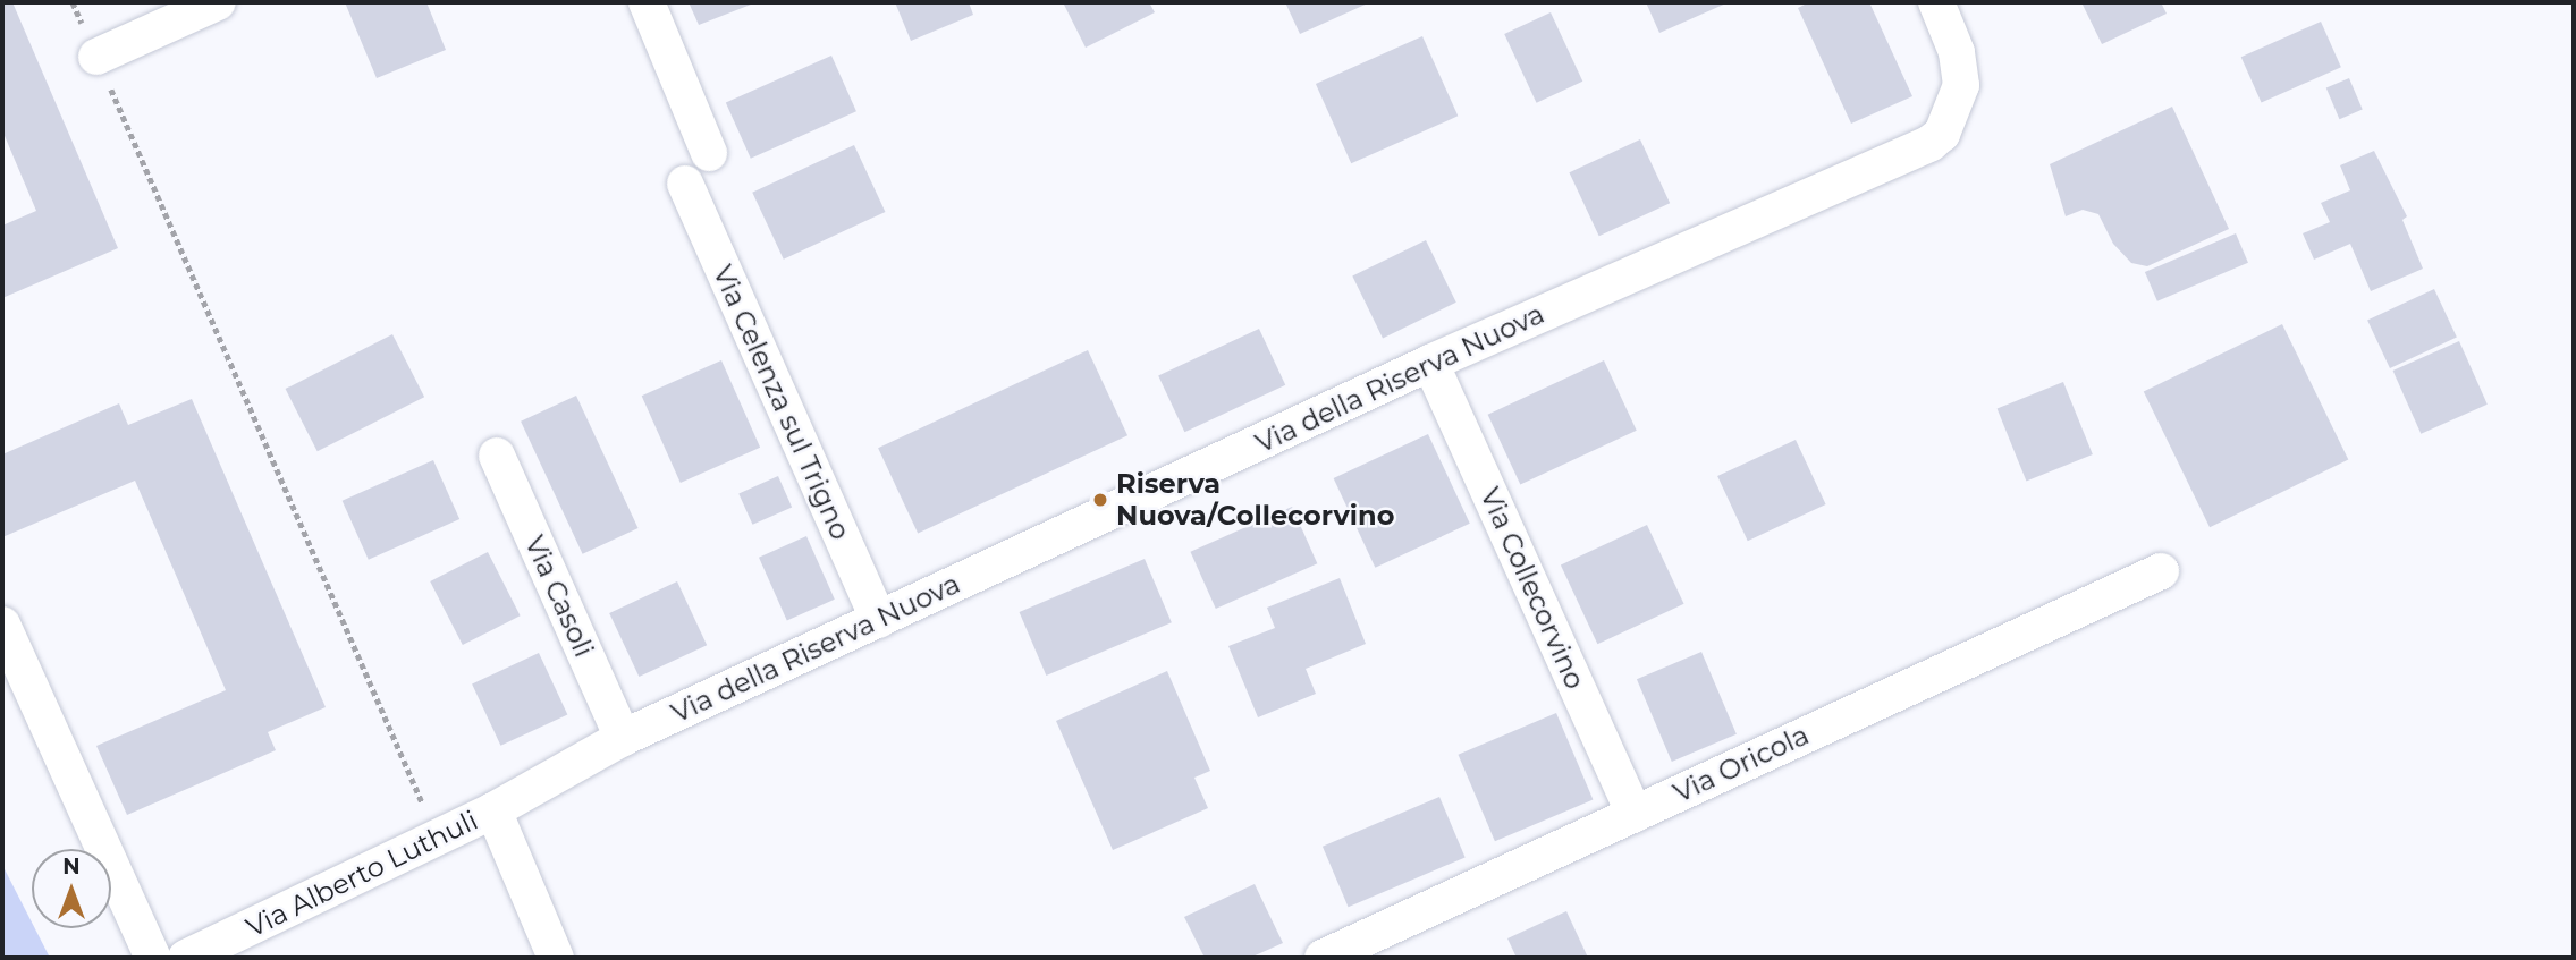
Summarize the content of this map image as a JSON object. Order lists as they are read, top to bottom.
{
  "streets": {
    "street": [
      "Via della Riserva Nuova",
      "Via Celenza sul Trigno",
      "Via Collecorvino",
      "Via Casoli",
      "Via Oricola",
      "Via Alberto Luthuli"
    ]
  },
  "crossings": [
    ["Via della Riserva Nuova", "Via Celenza sul Trigno"],
    ["Via della Riserva Nuova", "Via Collecorvino"],
    ["Via della Riserva Nuova", "Via Casoli"],
    ["Via della Riserva Nuova", "Via Alberto Luthuli"],
    ["Via Collecorvino", "Via Oricola"]
  ],
  "places": ["Riserva Nuova/Collecorvino"],
  "north": "top"
}
